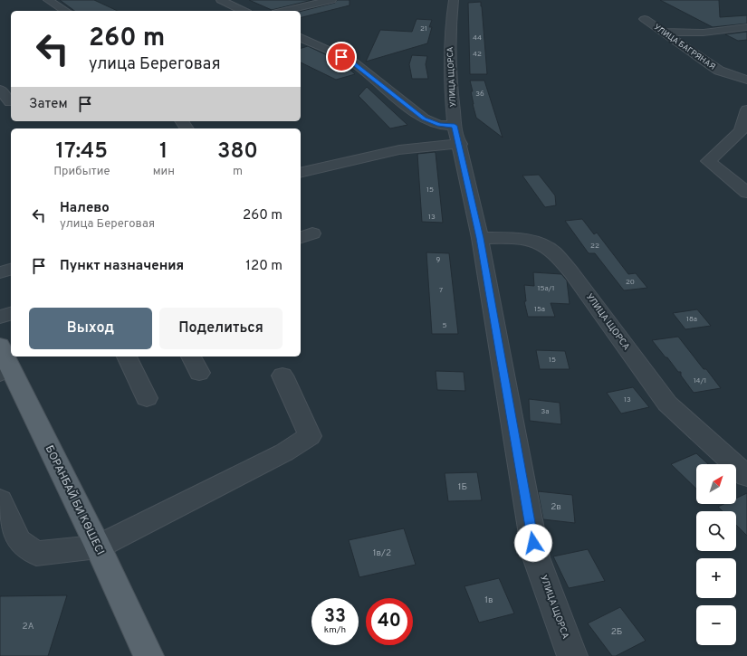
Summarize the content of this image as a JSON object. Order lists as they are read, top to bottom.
{
  "streets": {
    "main road": ["БОРАНБАЙ БИ КӨШЕСІ"],
    "street": ["УЛИЦА БАГРЯНАЯ", "УЛИЦА ЩОРСА"]
  },
  "house_numbers": [
    "21",
    "44",
    "42",
    "36",
    "15",
    "13",
    "22",
    "9",
    "20",
    "15а/1",
    "7",
    "15а",
    "18а",
    "5",
    "15",
    "14/1",
    "13",
    "3а",
    "1Б",
    "2в",
    "1в/2",
    "1в",
    "2А",
    "2Б"
  ],
  "north": "top right",
  "page": {
    "turn": ["260 m", "улица Береговая"],
    "then": "Затем",
    "eta": [
      "17:45",
      "Прибытие",
      "1",
      "мин",
      "380",
      "m"
    ],
    "list": [
      {
        "name": "Налево",
        "note": "улица Береговая",
        "value": "260 m"
      },
      {
        "name": "Пункт назначения",
        "value": "120 m"
      }
    ],
    "buttons": ["Выход", "Поделиться"],
    "map_buttons": ["+", "−"],
    "speed": "33 km/h",
    "limit": "40"
  }
}
